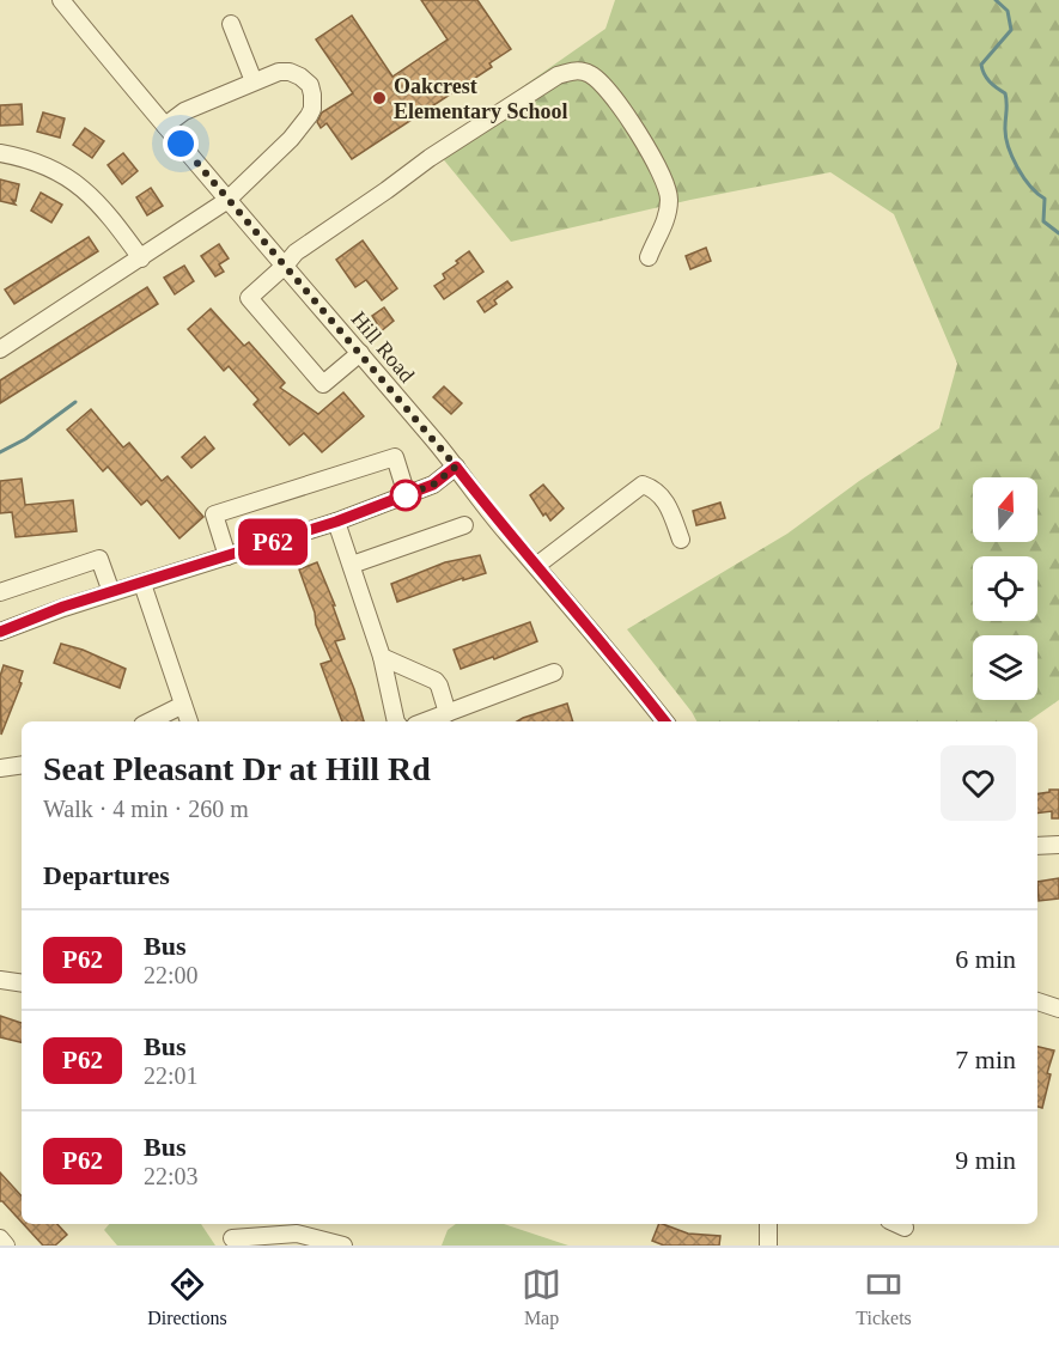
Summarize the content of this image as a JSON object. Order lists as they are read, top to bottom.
{
  "streets": {
    "street": ["Hill Road"]
  },
  "places": ["Oakcrest Elementary School"],
  "lines": ["bus line P62"],
  "north": "top",
  "page": {
    "on_map": "P62",
    "heading": [
      ["Seat Pleasant Dr at Hill Rd", "Walk · 4 min · 260 m"],
      "Departures"
    ],
    "list": [
      {
        "mark": "P62",
        "name": "Bus",
        "note": "22:00",
        "value": "6 min"
      },
      {
        "mark": "P62",
        "name": "Bus",
        "note": "22:01",
        "value": "7 min"
      },
      {
        "mark": "P62",
        "name": "Bus",
        "note": "22:03",
        "value": "9 min"
      }
    ],
    "tabs": ["Directions", "Map", "Tickets"]
  }
}
